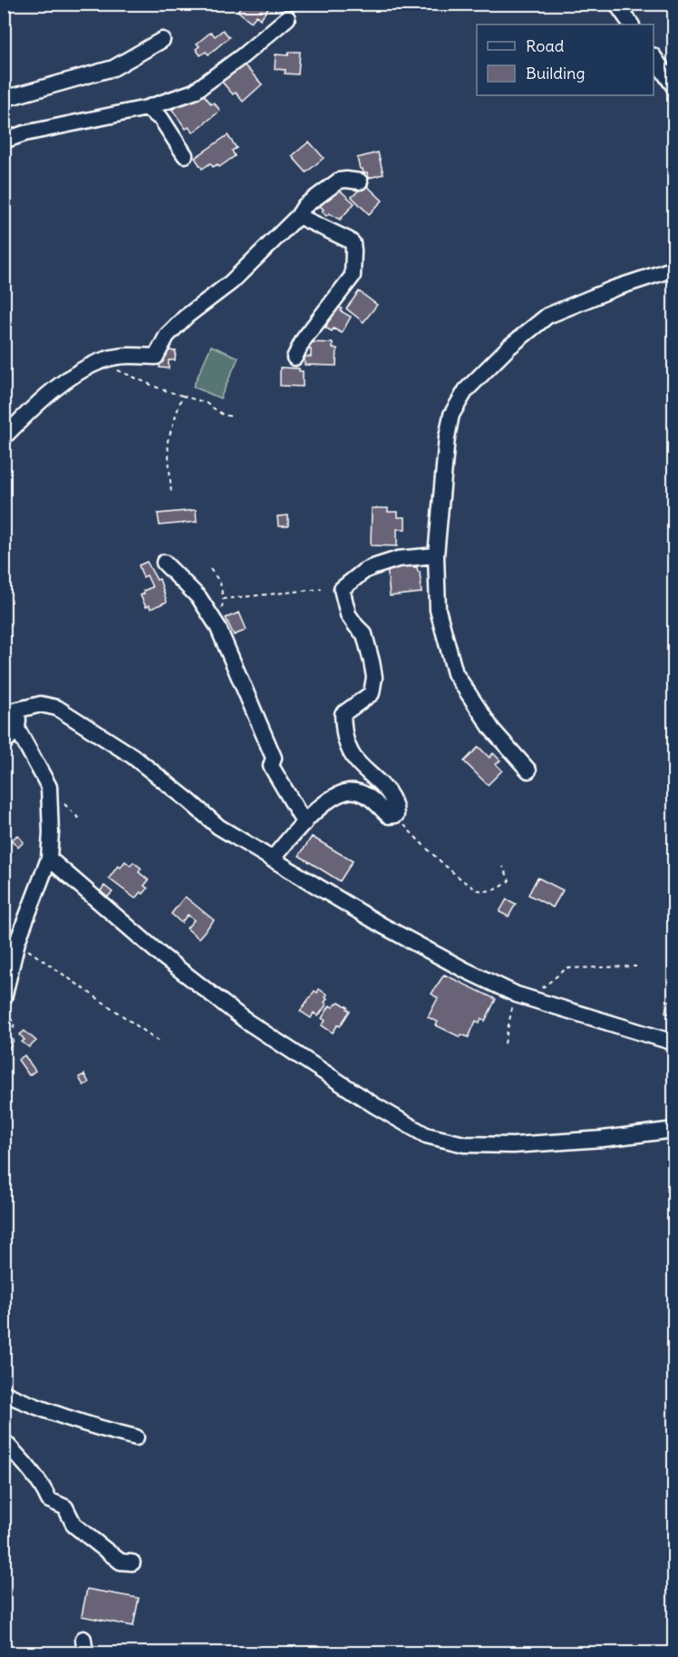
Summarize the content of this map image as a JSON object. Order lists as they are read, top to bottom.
{
  "legend": ["Road", "Building"]
}
